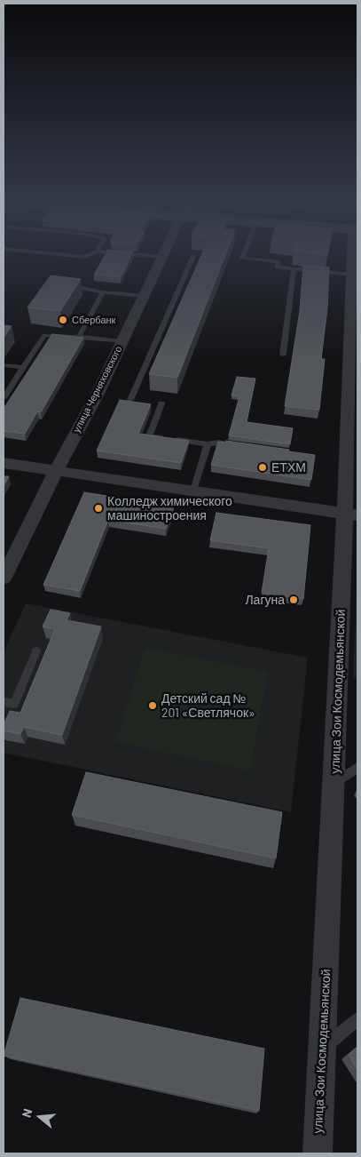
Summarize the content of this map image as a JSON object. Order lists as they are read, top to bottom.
{
  "streets": {
    "street": ["улица Черняховского", "улица Зои Космодемьянской"]
  },
  "places": [
    "Сбербанк",
    "ЕТХМ",
    "Колледж химического машиностроения",
    "Лагуна",
    "Детский сад № 201 «Светлячок»"
  ],
  "north": "left"
}
